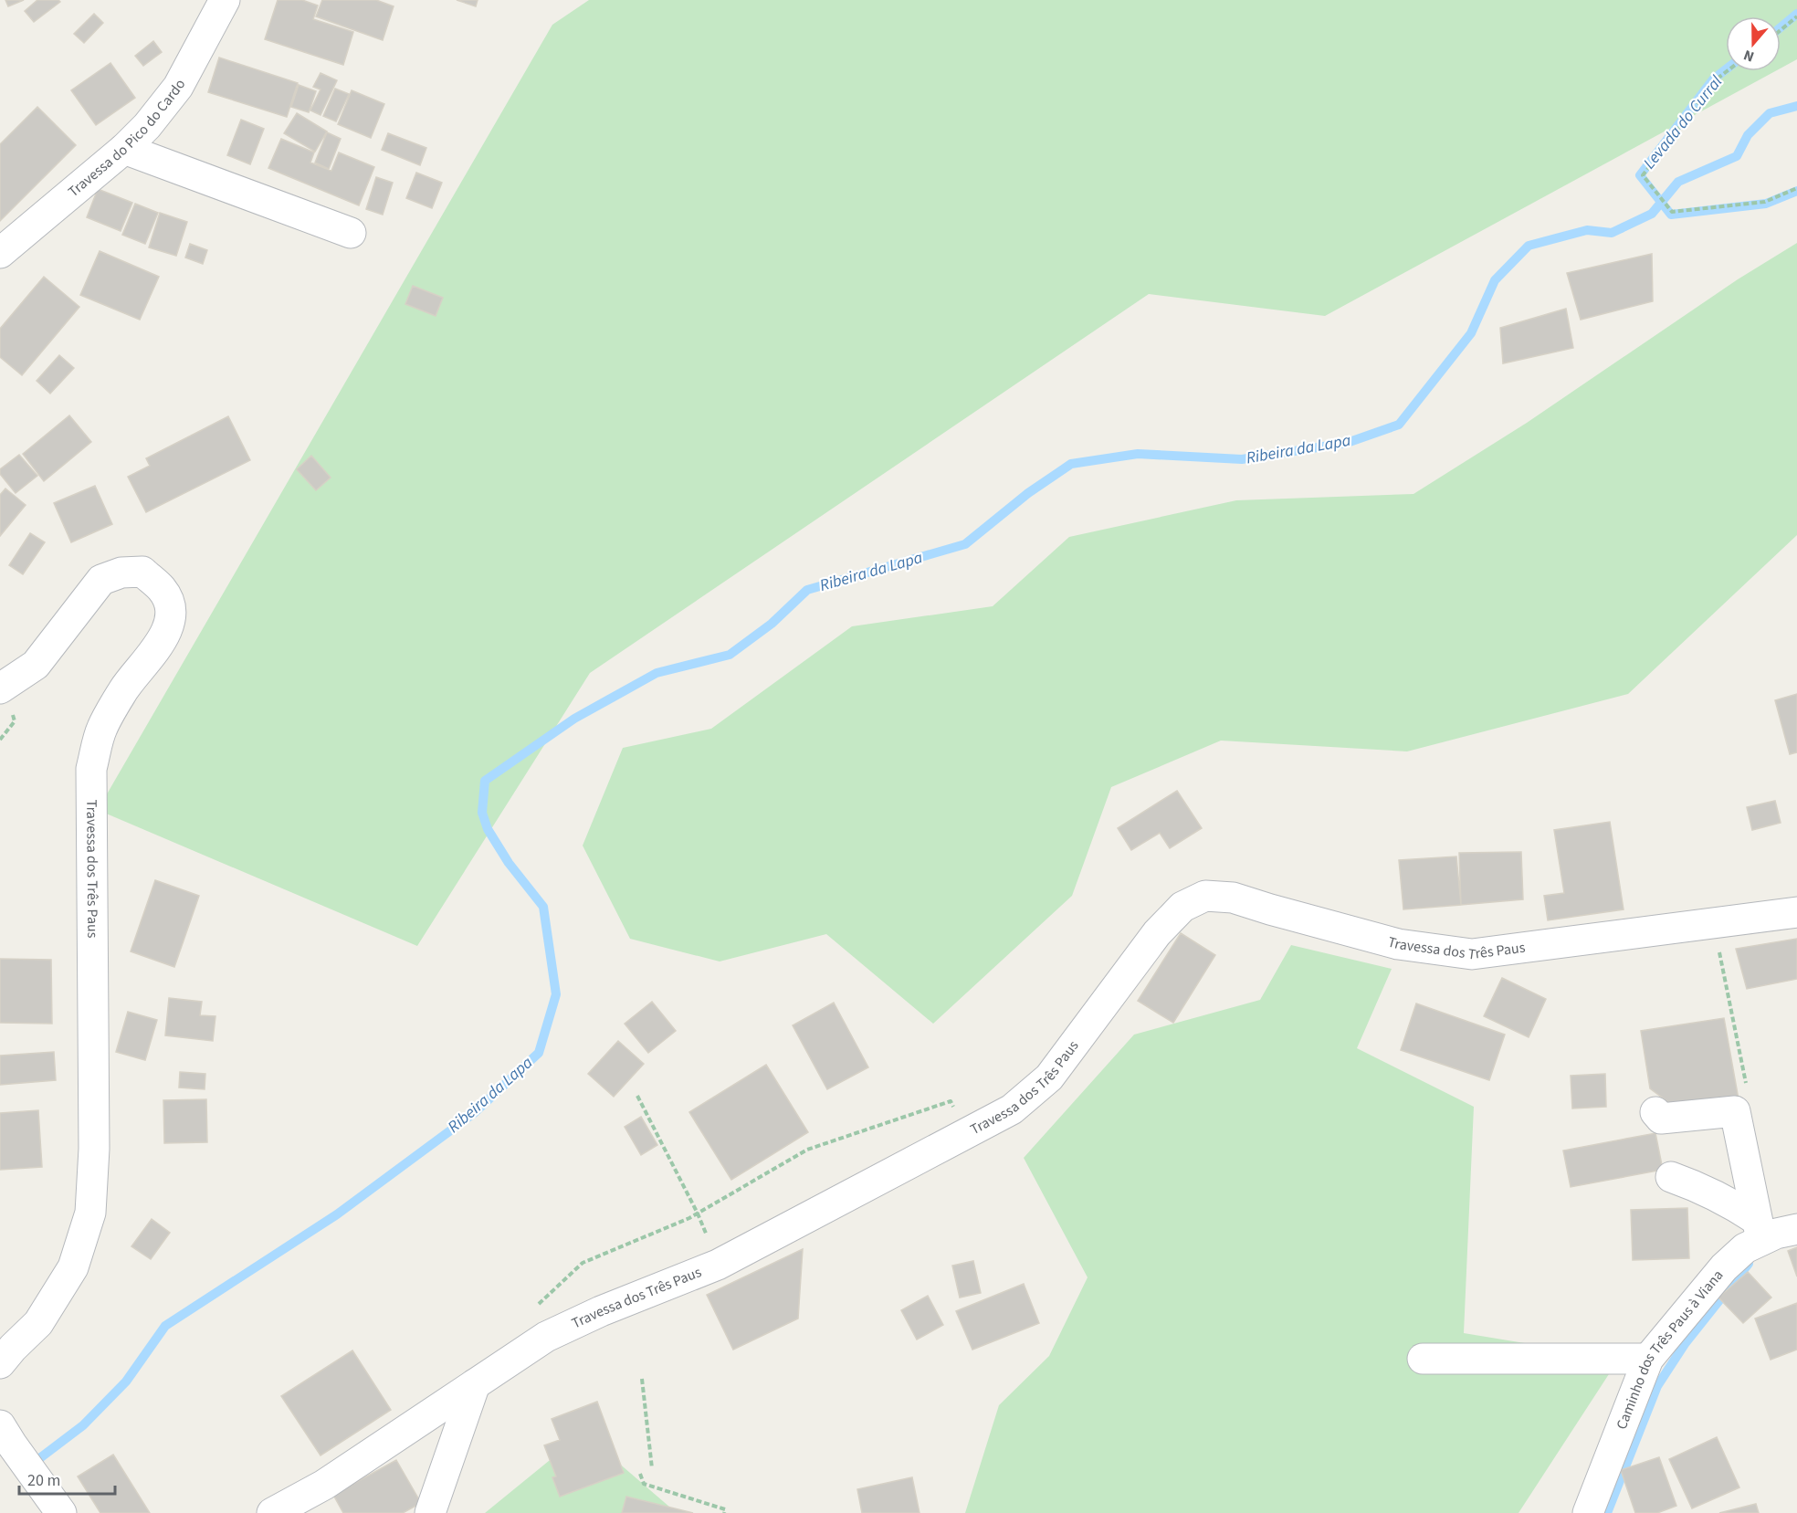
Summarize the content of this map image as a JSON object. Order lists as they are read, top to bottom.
{
  "streets": {
    "street": ["Travessa do Pico do Cardo", "Travessa dos Três Paus", "Caminho dos Três Paus à Viana"]
  },
  "water": ["Levada do Curral", "Ribeira da Lapa"],
  "scale_bar": "20 m",
  "north": "bottom"
}
